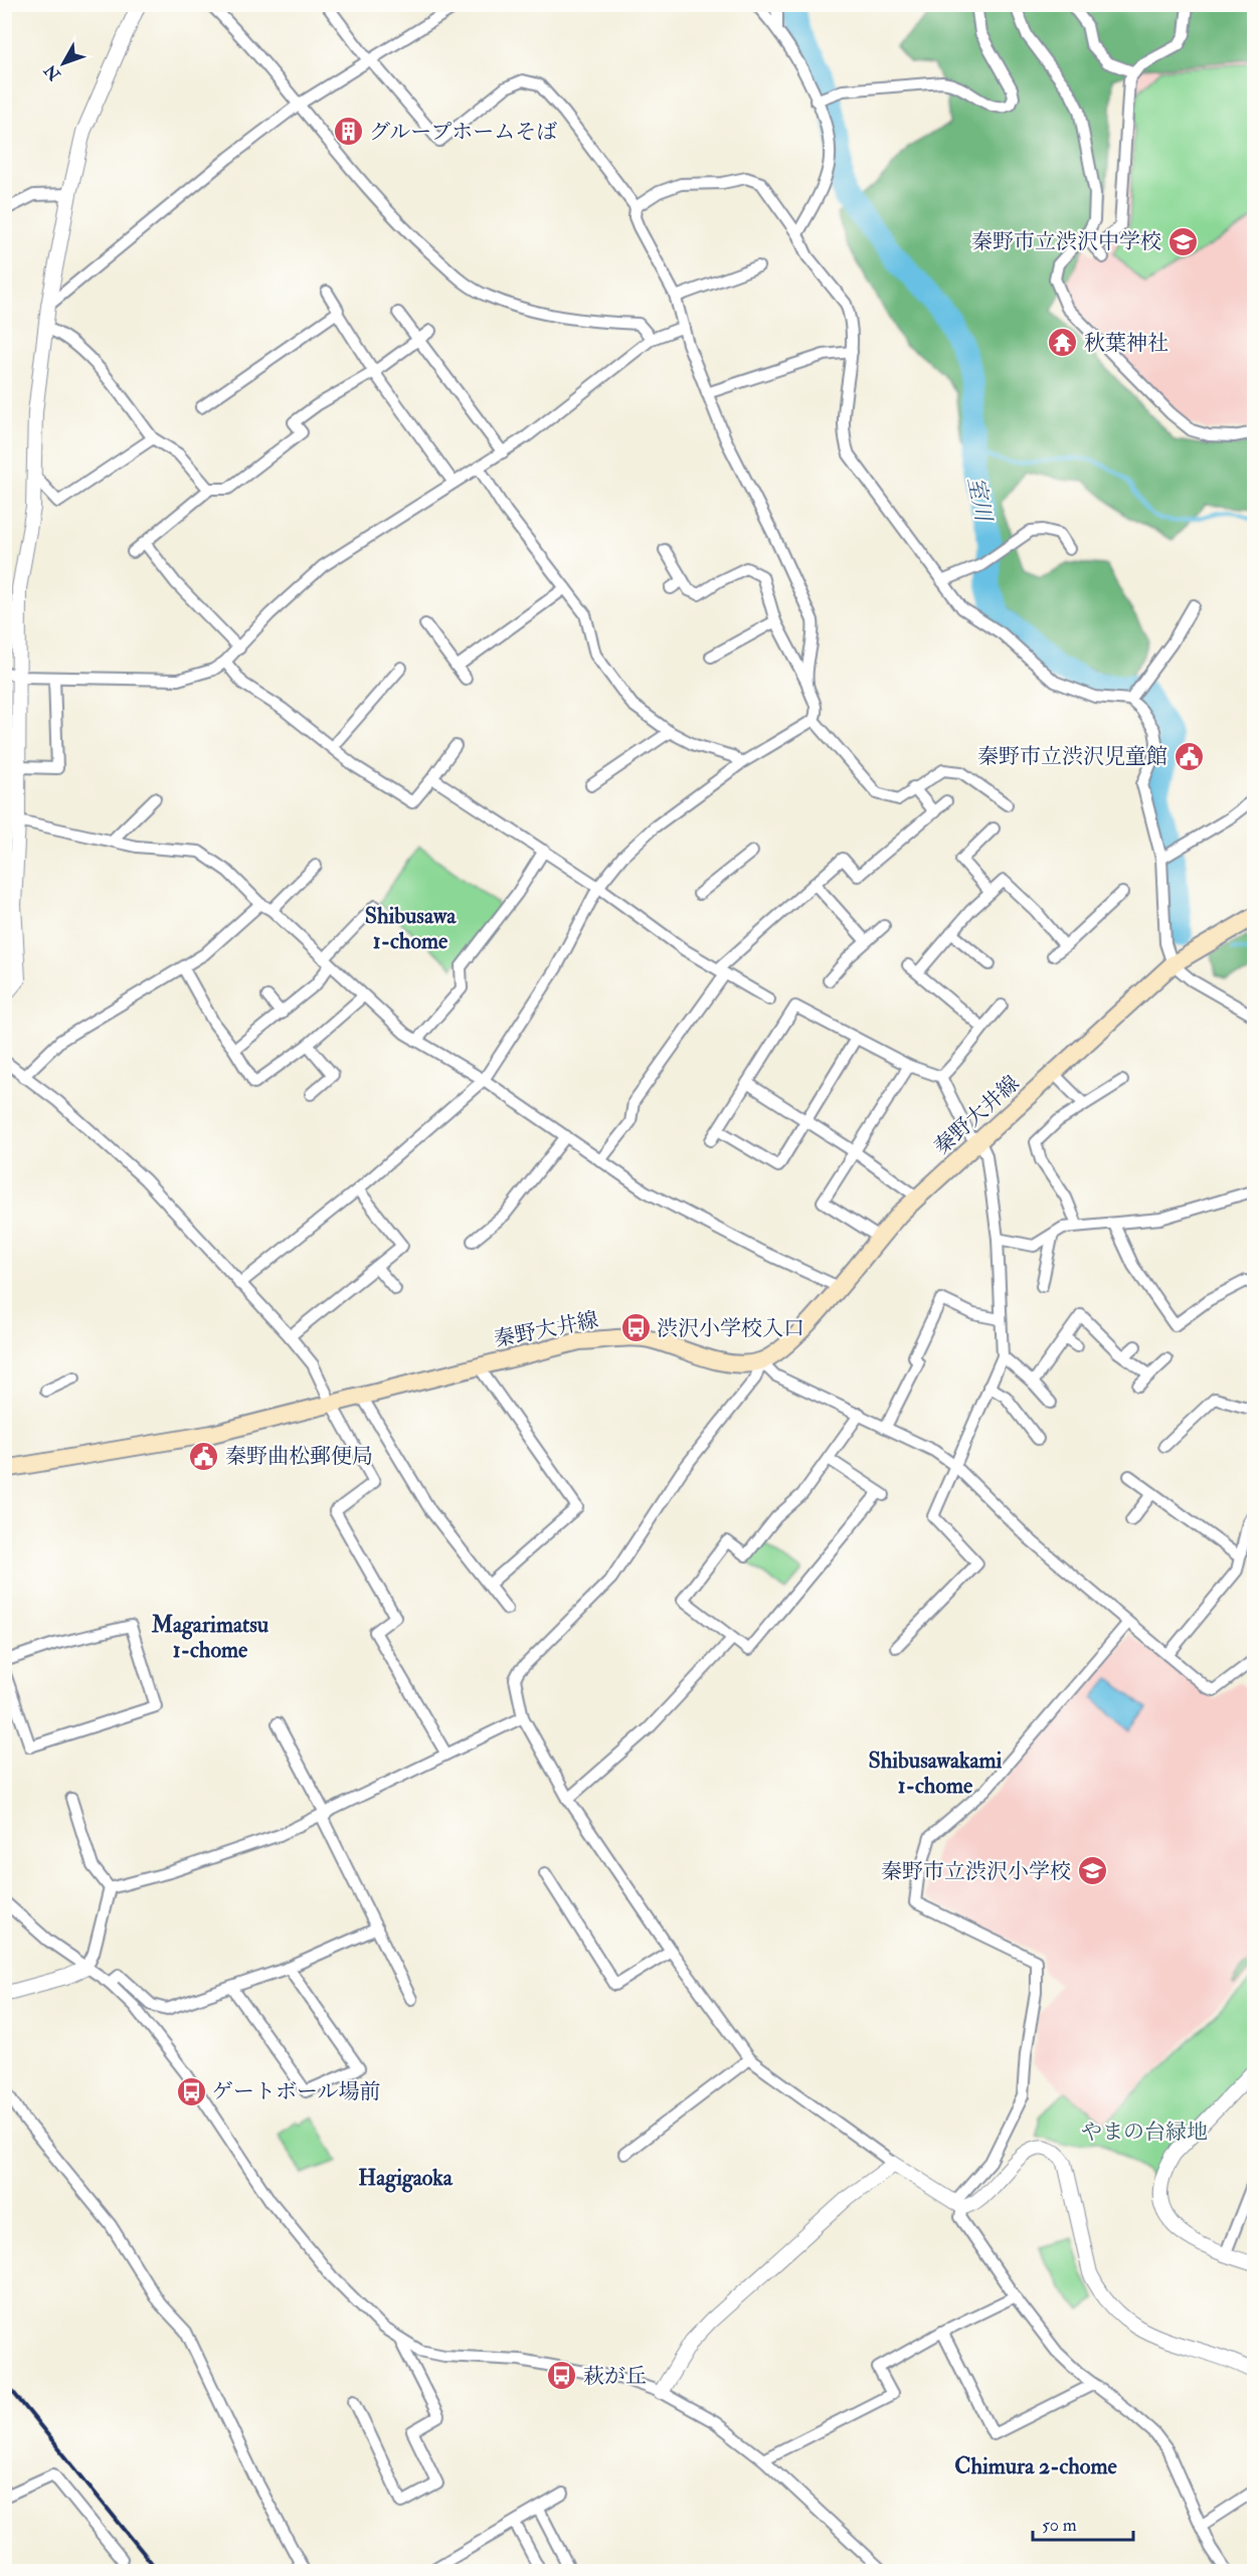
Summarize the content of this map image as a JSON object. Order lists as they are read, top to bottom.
{
  "streets": {
    "main road": ["秦野大井線"]
  },
  "districts": [
    "Shibusawa 1-chome",
    "Magarimatsu 1-chome",
    "Shibusawakami 1-chome",
    "Hagigaoka",
    "Chimura 2-chome"
  ],
  "water": ["室川"],
  "parks": ["やまの台緑地"],
  "places": {
    "building": ["グループホームそば"],
    "school or university": ["秦野市立渋沢中学校", "秦野市立渋沢小学校"],
    "temple": ["秋葉神社"],
    "public building": ["秦野市立渋沢児童館", "秦野曲松郵便局"],
    "bus stop": ["渋沢小学校入口", "ゲートボール場前", "萩が丘"]
  },
  "scale_bar": "50 m",
  "north": "bottom left"
}
